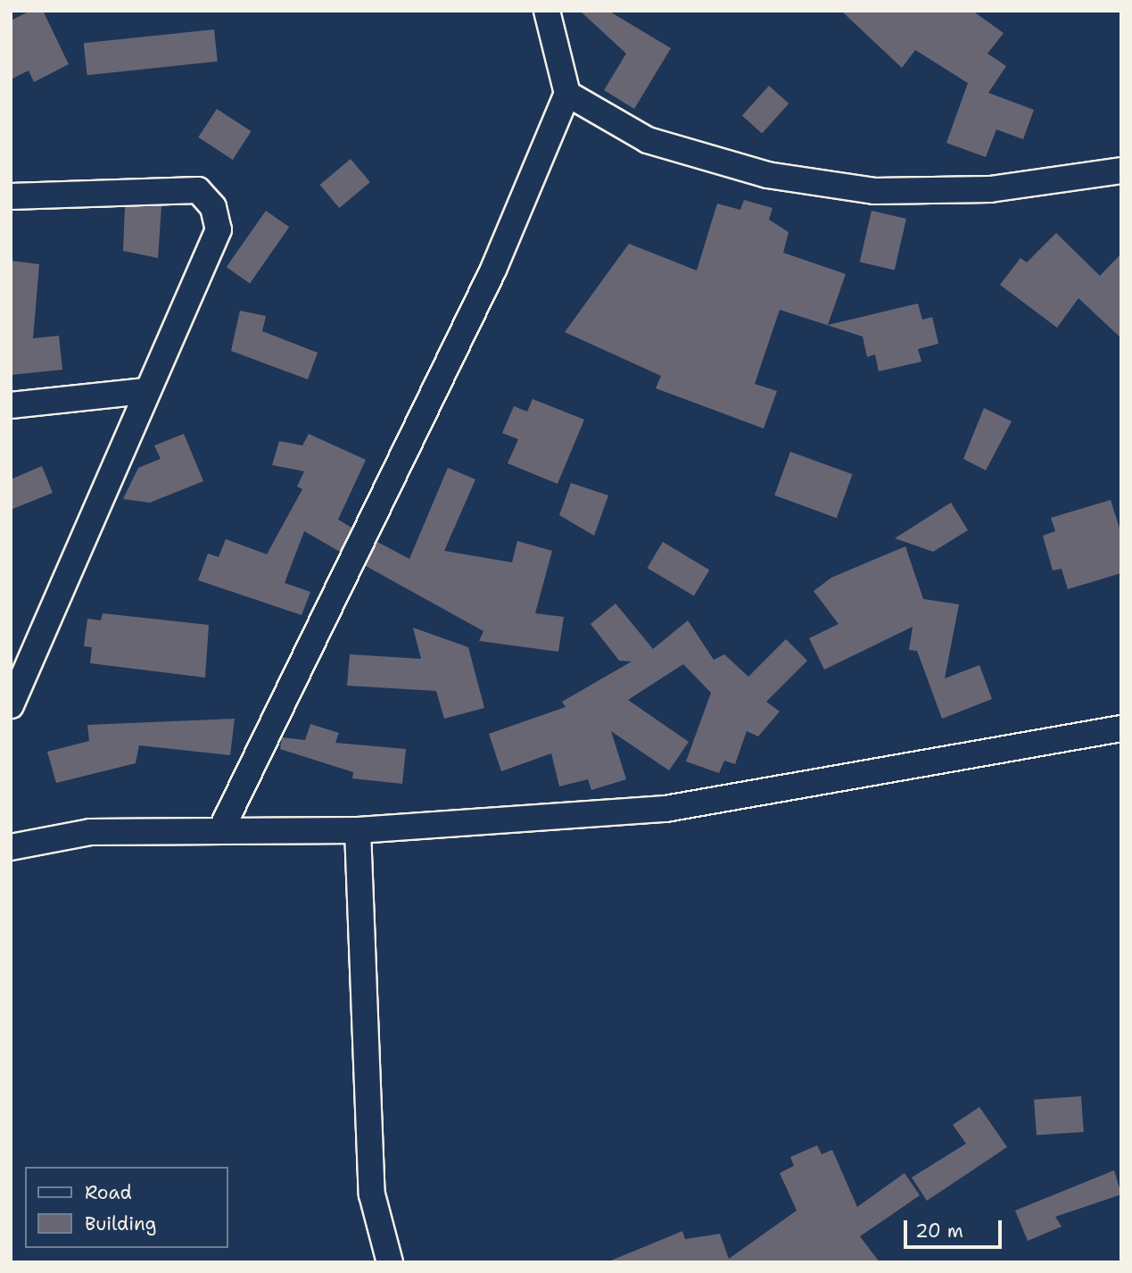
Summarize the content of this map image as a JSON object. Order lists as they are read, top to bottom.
{
  "legend": ["Road", "Building"],
  "scale_bar": "20 m"
}
